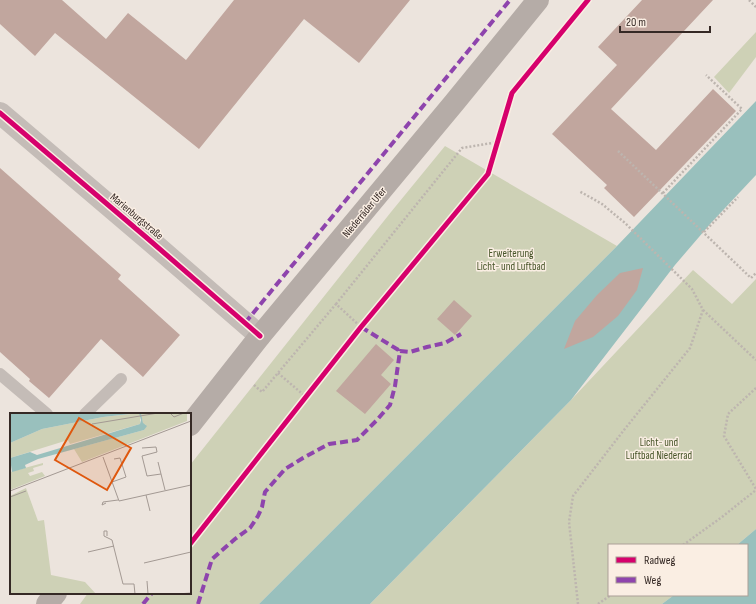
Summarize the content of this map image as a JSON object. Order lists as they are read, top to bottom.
{
  "streets": {
    "main road": ["Niederräder Ufer"],
    "street": ["Marienburgstraße"]
  },
  "crossings": [
    ["Niederräder Ufer", "Marienburgstraße"]
  ],
  "parks": ["Erweiterung Licht- und Luftbad", "Licht- und Luftbad Niederrad"],
  "legend": ["Radweg", "Weg"],
  "scale_bar": "20 m"
}
